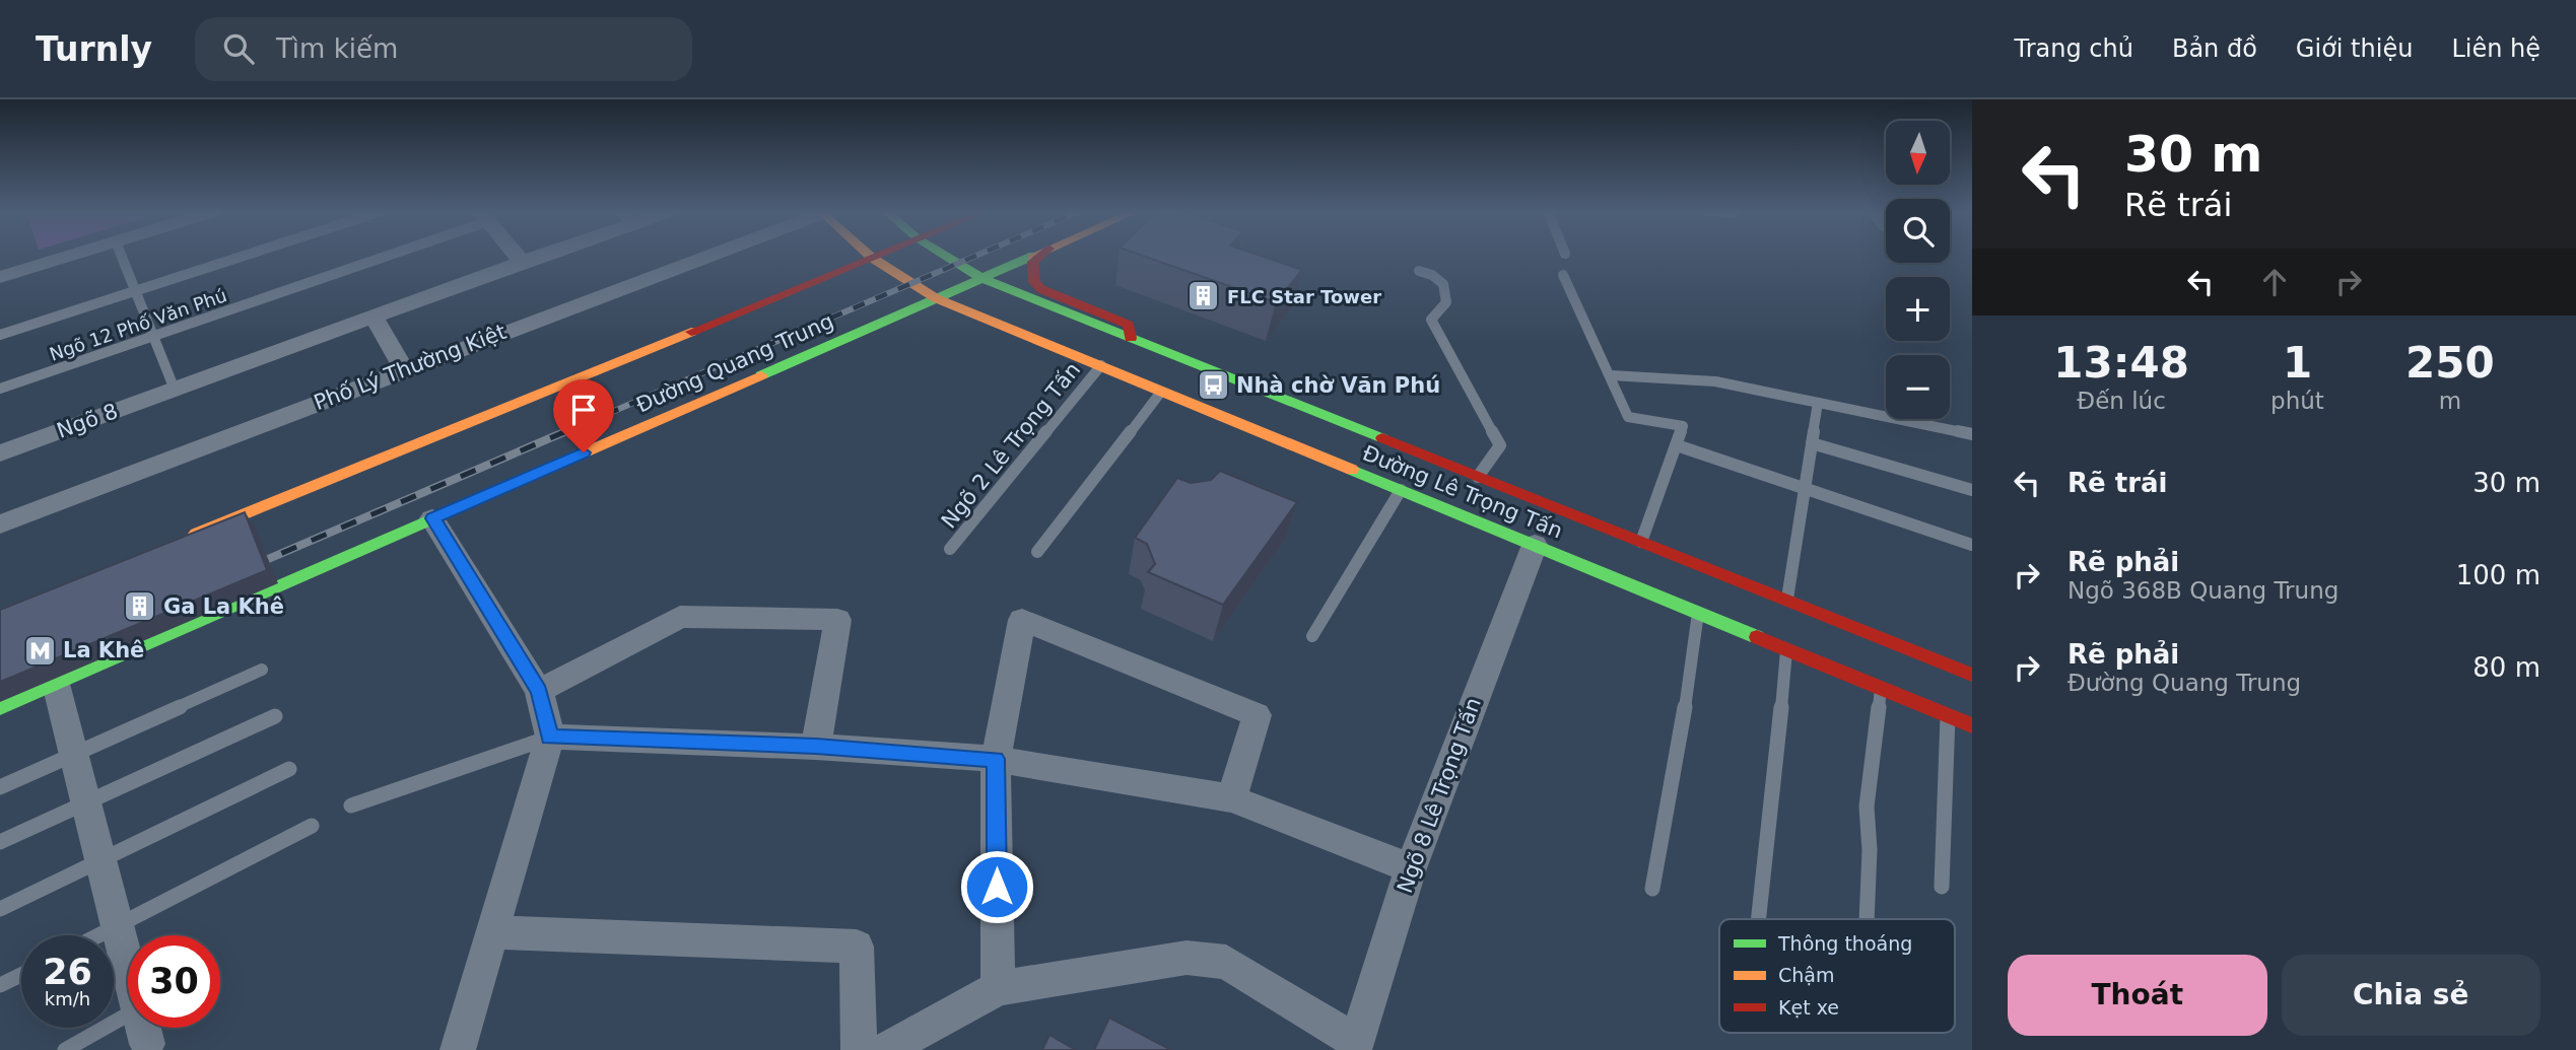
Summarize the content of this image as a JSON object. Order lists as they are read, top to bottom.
{
  "streets": {
    "main road": ["Đường Quang Trung", "Đường Lê Trọng Tấn"],
    "street": ["Phố Lý Thường Kiệt", "Ngõ 8", "Ngõ 8 Lê Trọng Tấn"],
    "lane": ["Ngõ 12 Phố Văn Phú", "Ngõ 2 Lê Trọng Tấn"]
  },
  "crossings": [
    ["Đường Quang Trung", "Đường Lê Trọng Tấn"],
    ["Ngõ 2 Lê Trọng Tấn", "Đường Lê Trọng Tấn"],
    ["Đường Lê Trọng Tấn", "Ngõ 8 Lê Trọng Tấn"]
  ],
  "places": {
    "building": ["FLC Star Tower", "Ga La Khê"],
    "bus stop": ["Nhà chờ Văn Phú"],
    "metro station": ["La Khê"]
  },
  "legend": ["Thông thoáng", "Chậm", "Kẹt xe"],
  "north": "bottom",
  "page": {
    "header": "Turnly",
    "search": "Tìm kiếm",
    "nav": [
      "Trang chủ",
      "Bản đồ",
      "Giới thiệu",
      "Liên hệ"
    ],
    "turn": ["30 m", "Rẽ trái"],
    "map_buttons": ["+", "−"],
    "eta": [
      "13:48",
      "Đến lúc",
      "1",
      "phút",
      "250",
      "m"
    ],
    "list": [
      {
        "name": "Rẽ trái",
        "value": "30 m"
      },
      {
        "name": "Rẽ phải",
        "note": "Ngõ 368B Quang Trung",
        "value": "100 m"
      },
      {
        "name": "Rẽ phải",
        "note": "Đường Quang Trung",
        "value": "80 m"
      }
    ],
    "speed": "26 km/h",
    "limit": "30",
    "buttons": ["Thoát", "Chia sẻ"]
  }
}
